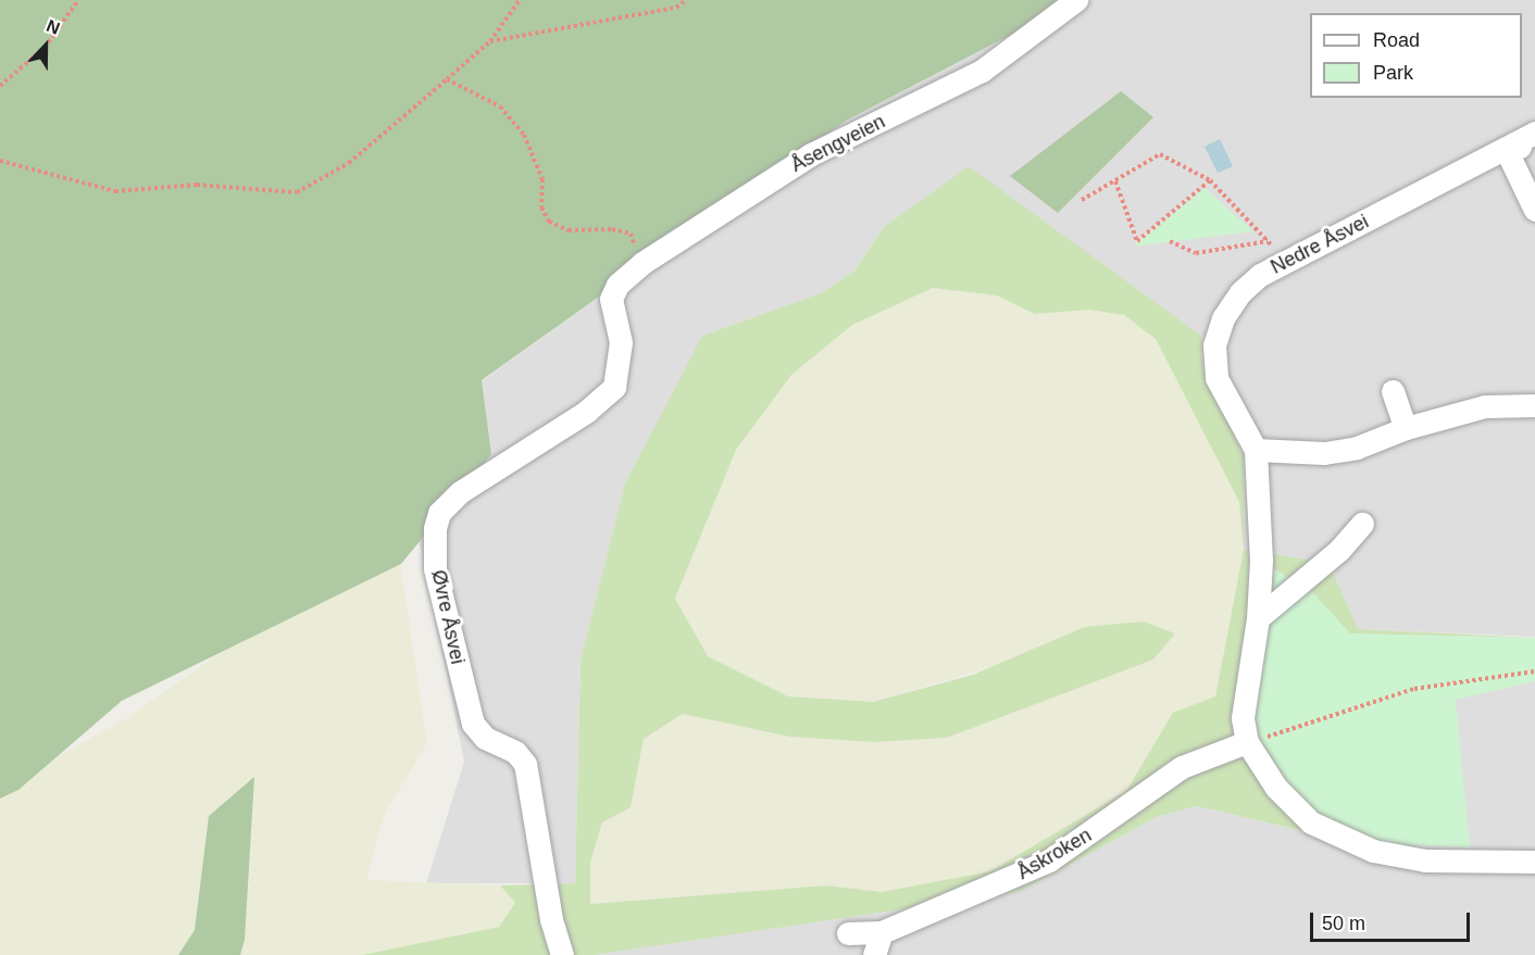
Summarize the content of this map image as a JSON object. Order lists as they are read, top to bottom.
{
  "streets": {
    "street": [
      "Åsengveien",
      "Nedre Åsvei",
      "Øvre Åsvei",
      "Åskroken"
    ]
  },
  "crossings": [
    ["Åsengveien", "Øvre Åsvei"]
  ],
  "legend": ["Road", "Park"],
  "scale_bar": "50 m",
  "north": "top"
}
